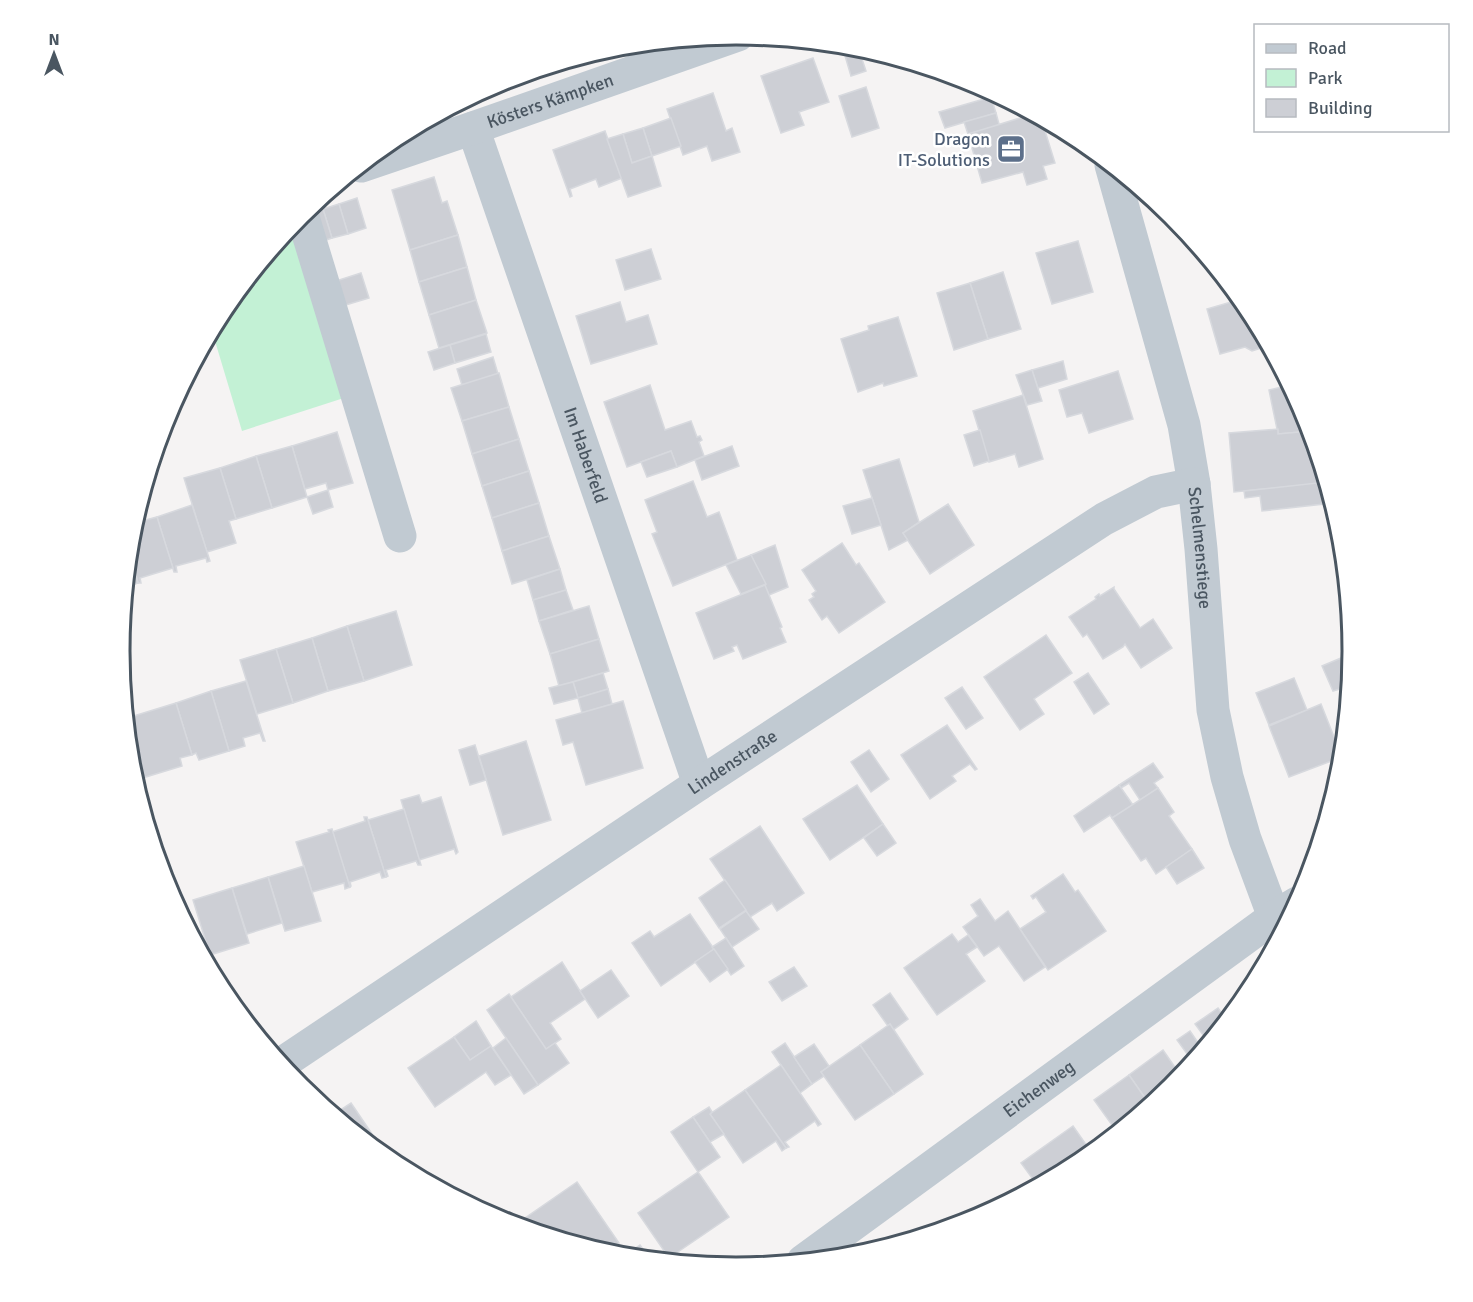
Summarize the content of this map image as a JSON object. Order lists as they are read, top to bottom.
{
  "streets": {
    "street": [
      "Kösters Kämpken",
      "Im Haberfeld",
      "Schelmenstiege",
      "Lindenstraße",
      "Eichenweg"
    ]
  },
  "crossings": [
    ["Kösters Kämpken", "Im Haberfeld"],
    ["Im Haberfeld", "Lindenstraße"],
    ["Schelmenstiege", "Lindenstraße"]
  ],
  "places": {
    "office": ["Dragon IT-Solutions"]
  },
  "legend": ["Road", "Park", "Building"],
  "north": "top"
}
